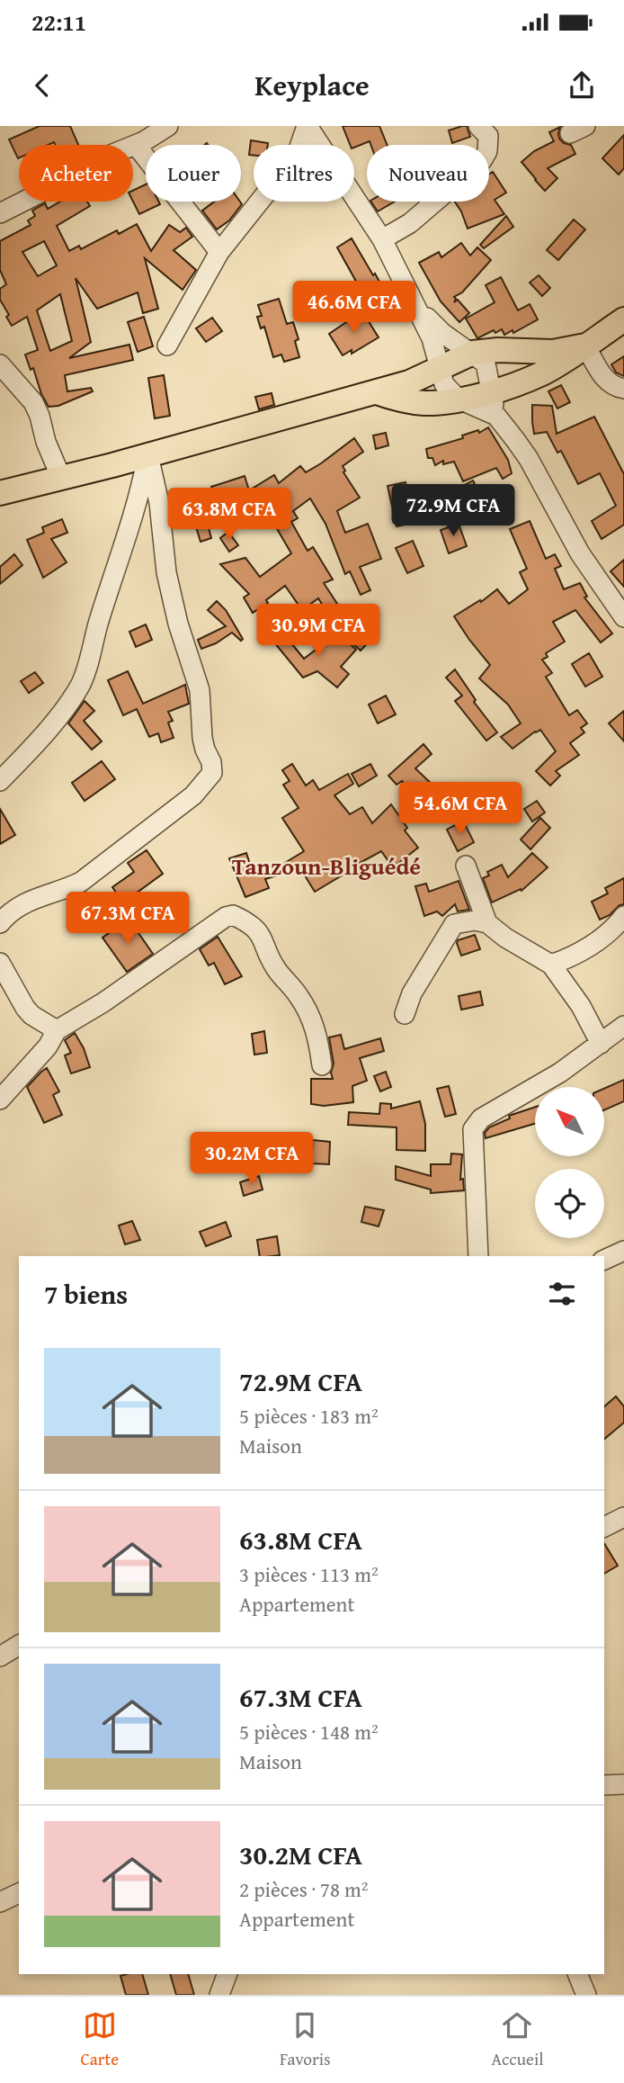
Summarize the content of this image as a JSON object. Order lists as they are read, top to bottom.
{
  "districts": ["Tanzoun-Bliguédé"],
  "north": "top left",
  "page": {
    "status": "22:11",
    "header": "Keyplace",
    "chip": [
      "Acheter",
      "Louer",
      "Filtres",
      "Nouveau"
    ],
    "price": [
      "46.6M CFA",
      "72.9M CFA",
      "63.8M CFA",
      "30.9M CFA",
      "54.6M CFA",
      "67.3M CFA",
      "30.2M CFA"
    ],
    "heading": "7 biens",
    "list": [
      {
        "name": "72.9M CFA",
        "note": "5 pièces · 183 m² · Maison"
      },
      {
        "name": "63.8M CFA",
        "note": "3 pièces · 113 m² · Appartement"
      },
      {
        "name": "67.3M CFA",
        "note": "5 pièces · 148 m² · Maison"
      },
      {
        "name": "30.2M CFA",
        "note": "2 pièces · 78 m² · Appartement"
      }
    ],
    "tabs": ["Carte", "Favoris", "Accueil"]
  }
}
